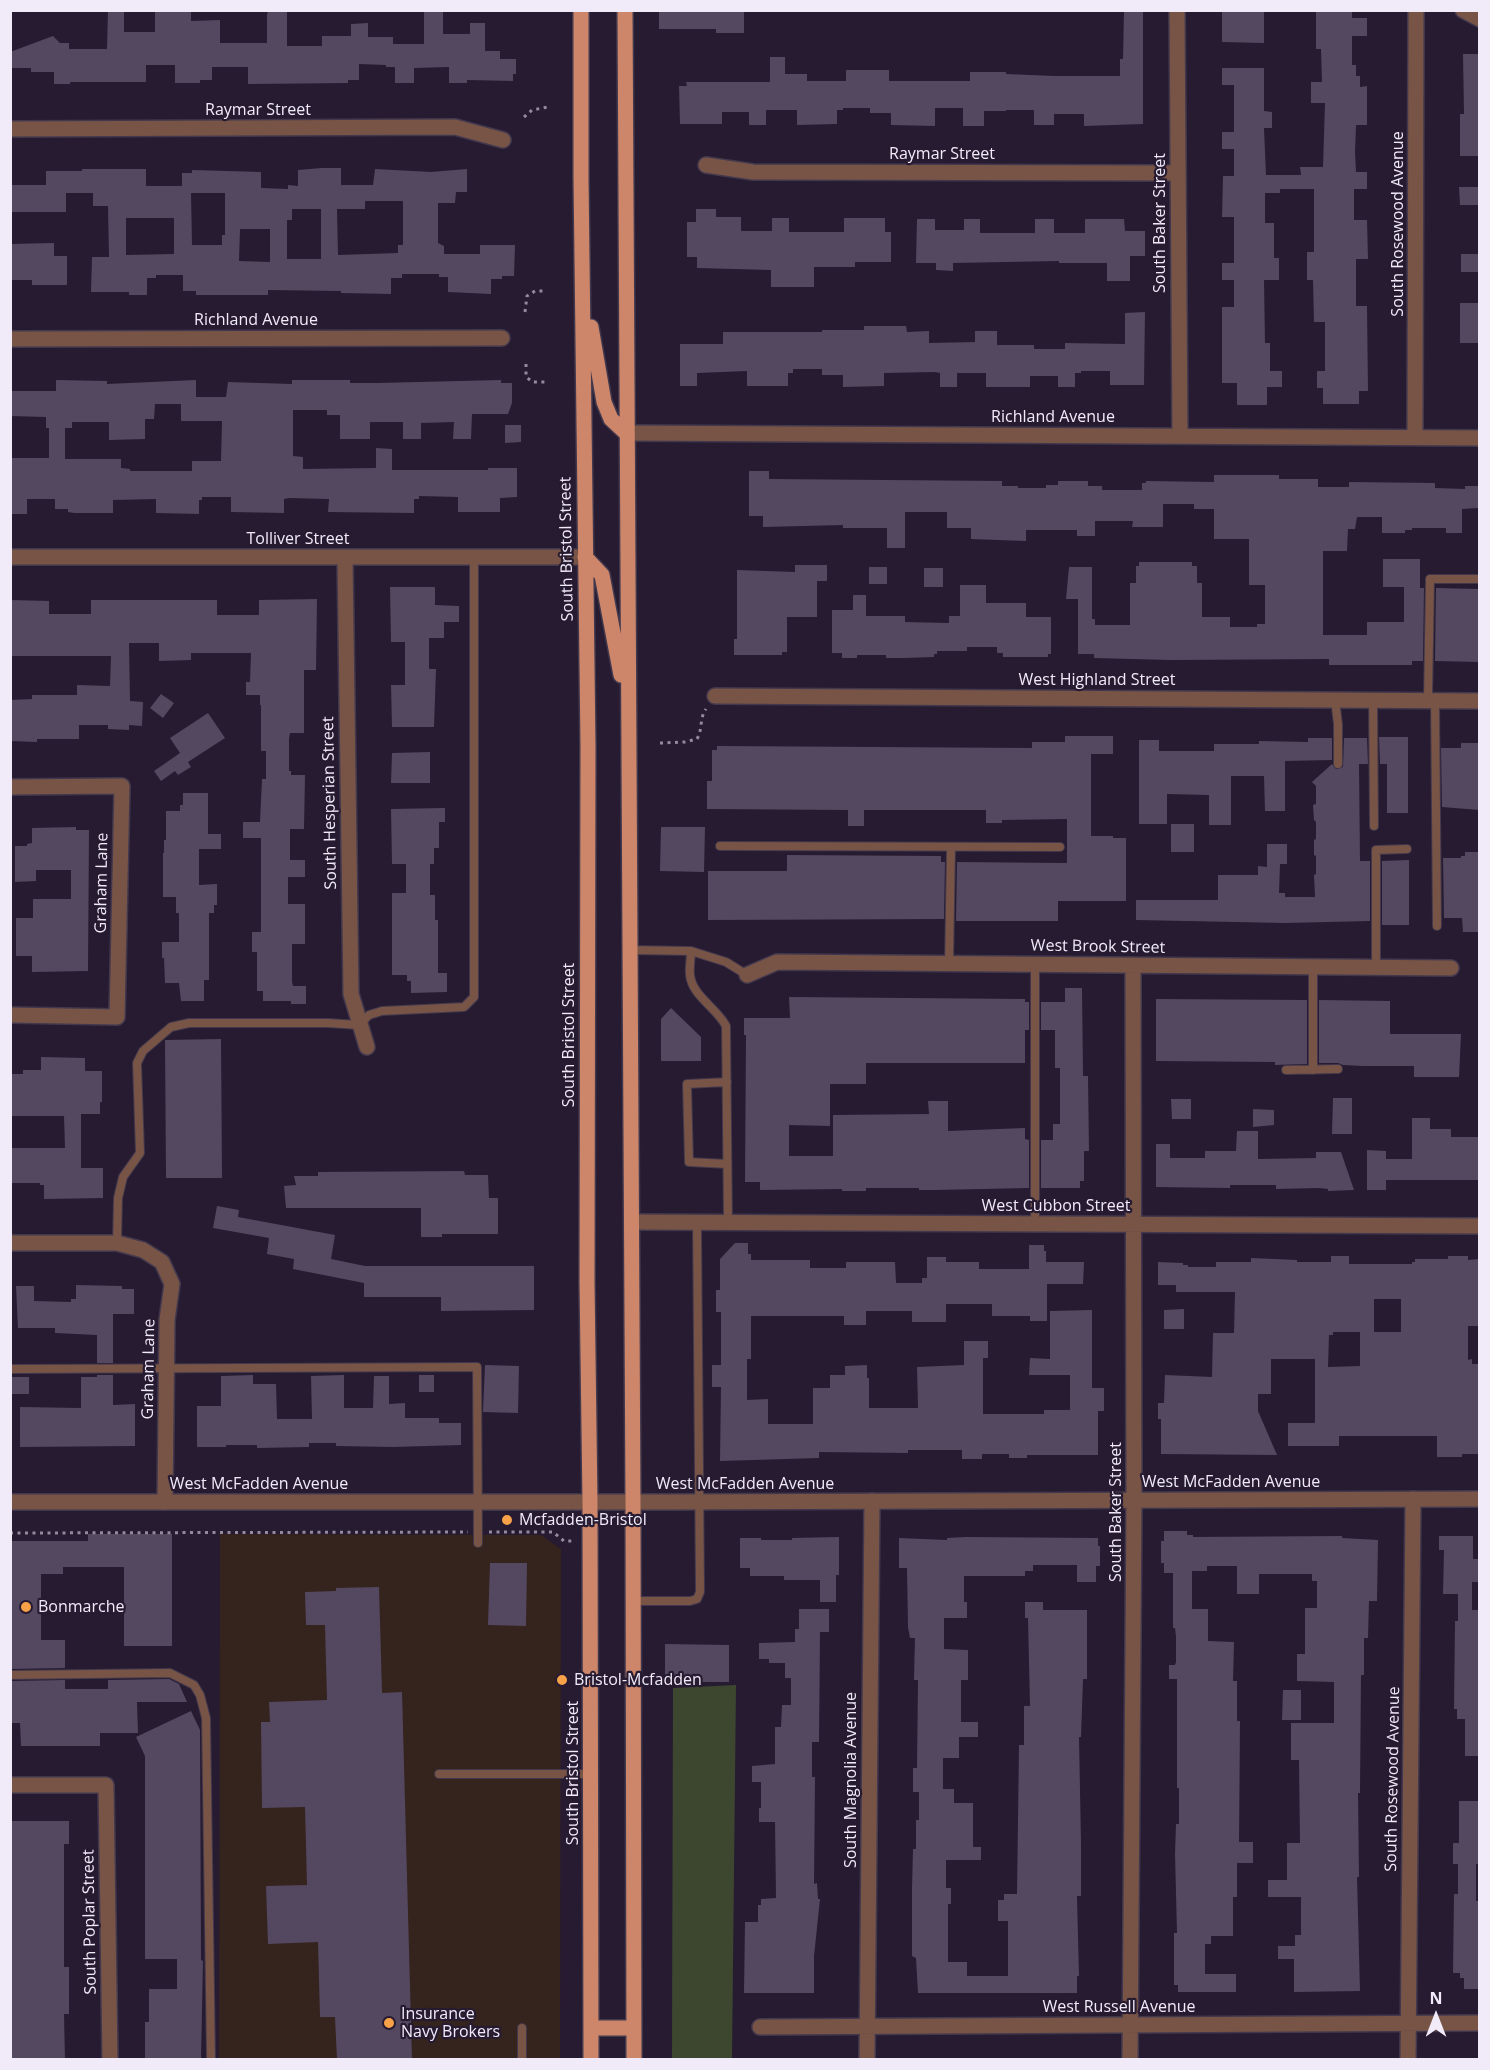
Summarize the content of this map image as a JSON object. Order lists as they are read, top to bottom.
{
  "streets": {
    "main road": ["South Bristol Street"],
    "street": [
      "Raymar Street",
      "South Baker Street",
      "South Rosewood Avenue",
      "Richland Avenue",
      "Tolliver Street",
      "West Highland Street",
      "South Hesperian Street",
      "Graham Lane",
      "West Brook Street",
      "West Cubbon Street",
      "West McFadden Avenue",
      "South Magnolia Avenue",
      "South Poplar Street",
      "West Russell Avenue"
    ]
  },
  "crossings": [
    ["Raymar Street", "South Baker Street"],
    ["South Baker Street", "Richland Avenue"],
    ["South Baker Street", "West Brook Street"],
    ["South Baker Street", "West Cubbon Street"],
    ["South Baker Street", "West McFadden Avenue"],
    ["South Baker Street", "West Russell Avenue"],
    ["South Rosewood Avenue", "Richland Avenue"],
    ["South Rosewood Avenue", "West McFadden Avenue"],
    ["South Rosewood Avenue", "West Russell Avenue"],
    ["Tolliver Street", "South Bristol Street"],
    ["Tolliver Street", "South Hesperian Street"],
    ["South Bristol Street", "West McFadden Avenue"],
    ["Graham Lane", "West McFadden Avenue"],
    ["West McFadden Avenue", "South Magnolia Avenue"],
    ["South Magnolia Avenue", "West Russell Avenue"]
  ],
  "places": [
    "Mcfadden-Bristol",
    "Bonmarche",
    "Bristol-Mcfadden",
    "Insurance Navy Brokers"
  ],
  "north": "top"
}
